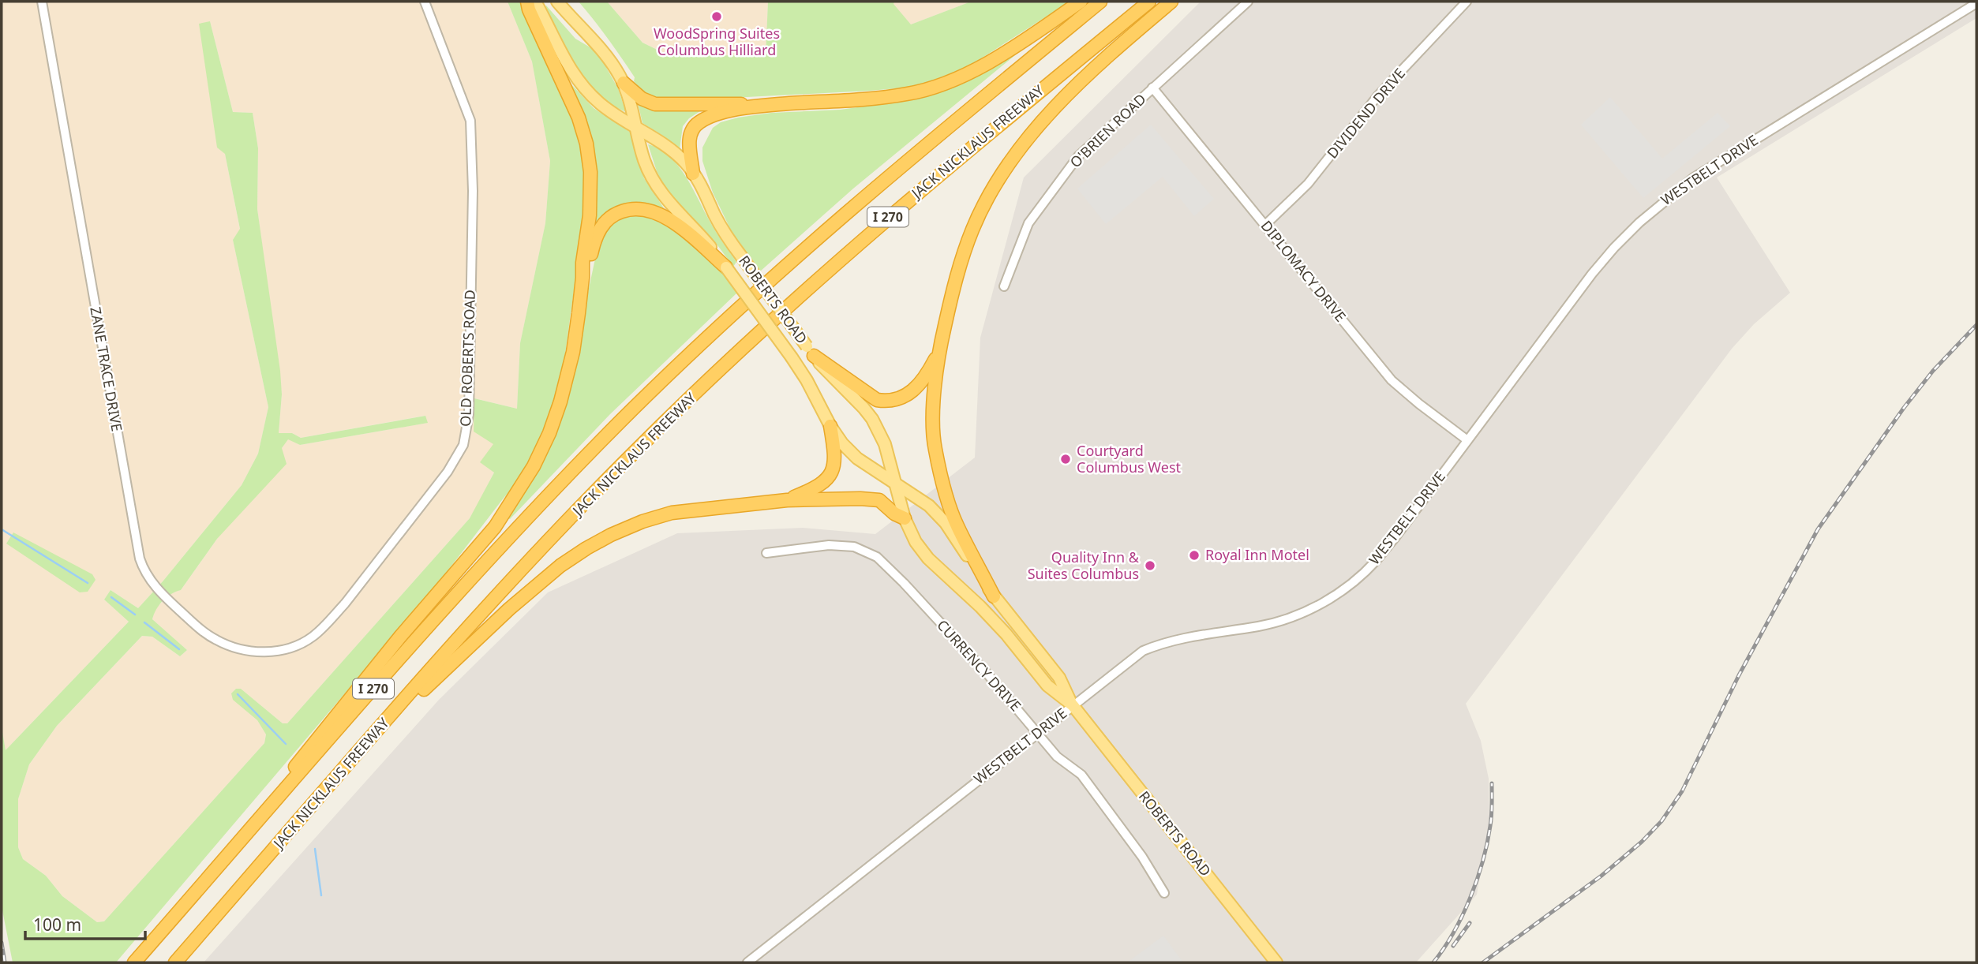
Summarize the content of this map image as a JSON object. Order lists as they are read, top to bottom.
{
  "streets": {
    "highway": ["JACK NICKLAUS FREEWAY", "I 270"],
    "main road": ["ROBERTS ROAD"],
    "street": [
      "DIVIDEND DRIVE",
      "O'BRIEN ROAD",
      "WESTBELT DRIVE",
      "DIPLOMACY DRIVE",
      "OLD ROBERTS ROAD",
      "ZANE TRACE DRIVE",
      "CURRENCY DRIVE"
    ]
  },
  "crossings": [
    ["DIVIDEND DRIVE", "DIPLOMACY DRIVE"],
    ["O'BRIEN ROAD", "DIPLOMACY DRIVE"],
    ["WESTBELT DRIVE", "DIPLOMACY DRIVE"],
    ["WESTBELT DRIVE", "ROBERTS ROAD"],
    ["WESTBELT DRIVE", "CURRENCY DRIVE"],
    ["OLD ROBERTS ROAD", "ZANE TRACE DRIVE"]
  ],
  "places": [
    "WoodSpring Suites Columbus Hilliard",
    "Courtyard Columbus West",
    "Royal Inn Motel",
    "Quality Inn & Suites Columbus"
  ],
  "scale_bar": "100 m"
}
